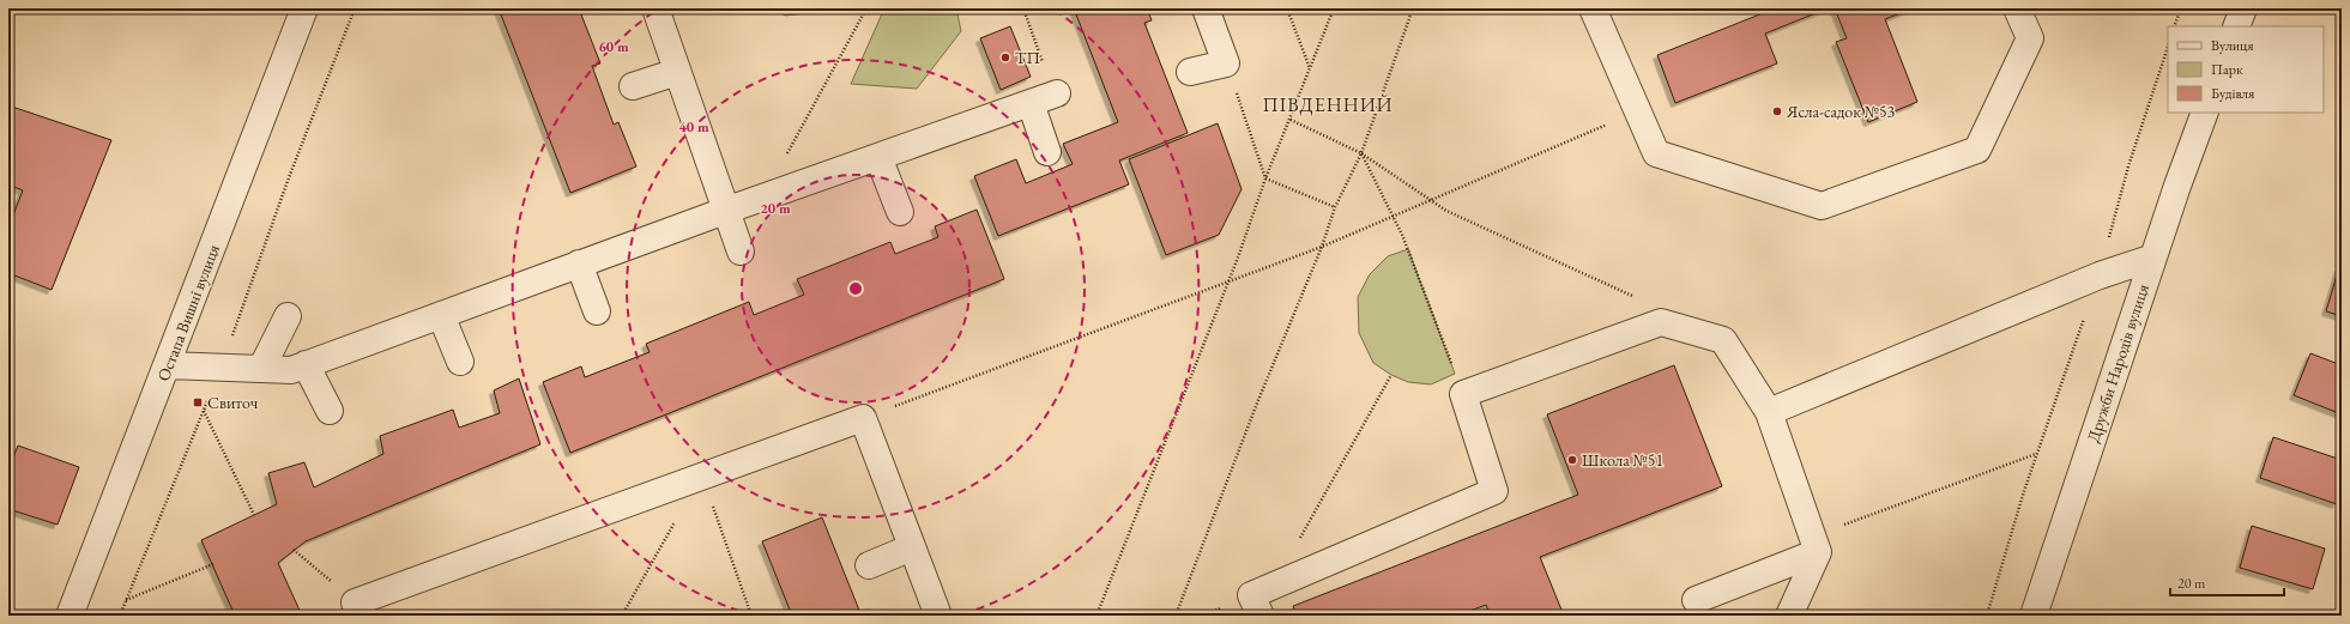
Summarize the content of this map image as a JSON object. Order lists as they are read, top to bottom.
{
  "streets": {
    "street": ["Остапа Вишні вулиця", "Дружби Народів вулиця"]
  },
  "districts": ["ПІВДЕННИЙ"],
  "places": {
    "other": ["ТП", "Ясла-садок №53", "Школа №51"],
    "transit": ["Свиточ"]
  },
  "legend": ["Вулиця", "Парк", "Будівля"],
  "scale_bar": "20 m",
  "rings": ["60 m", "40 m", "20 m"]
}
